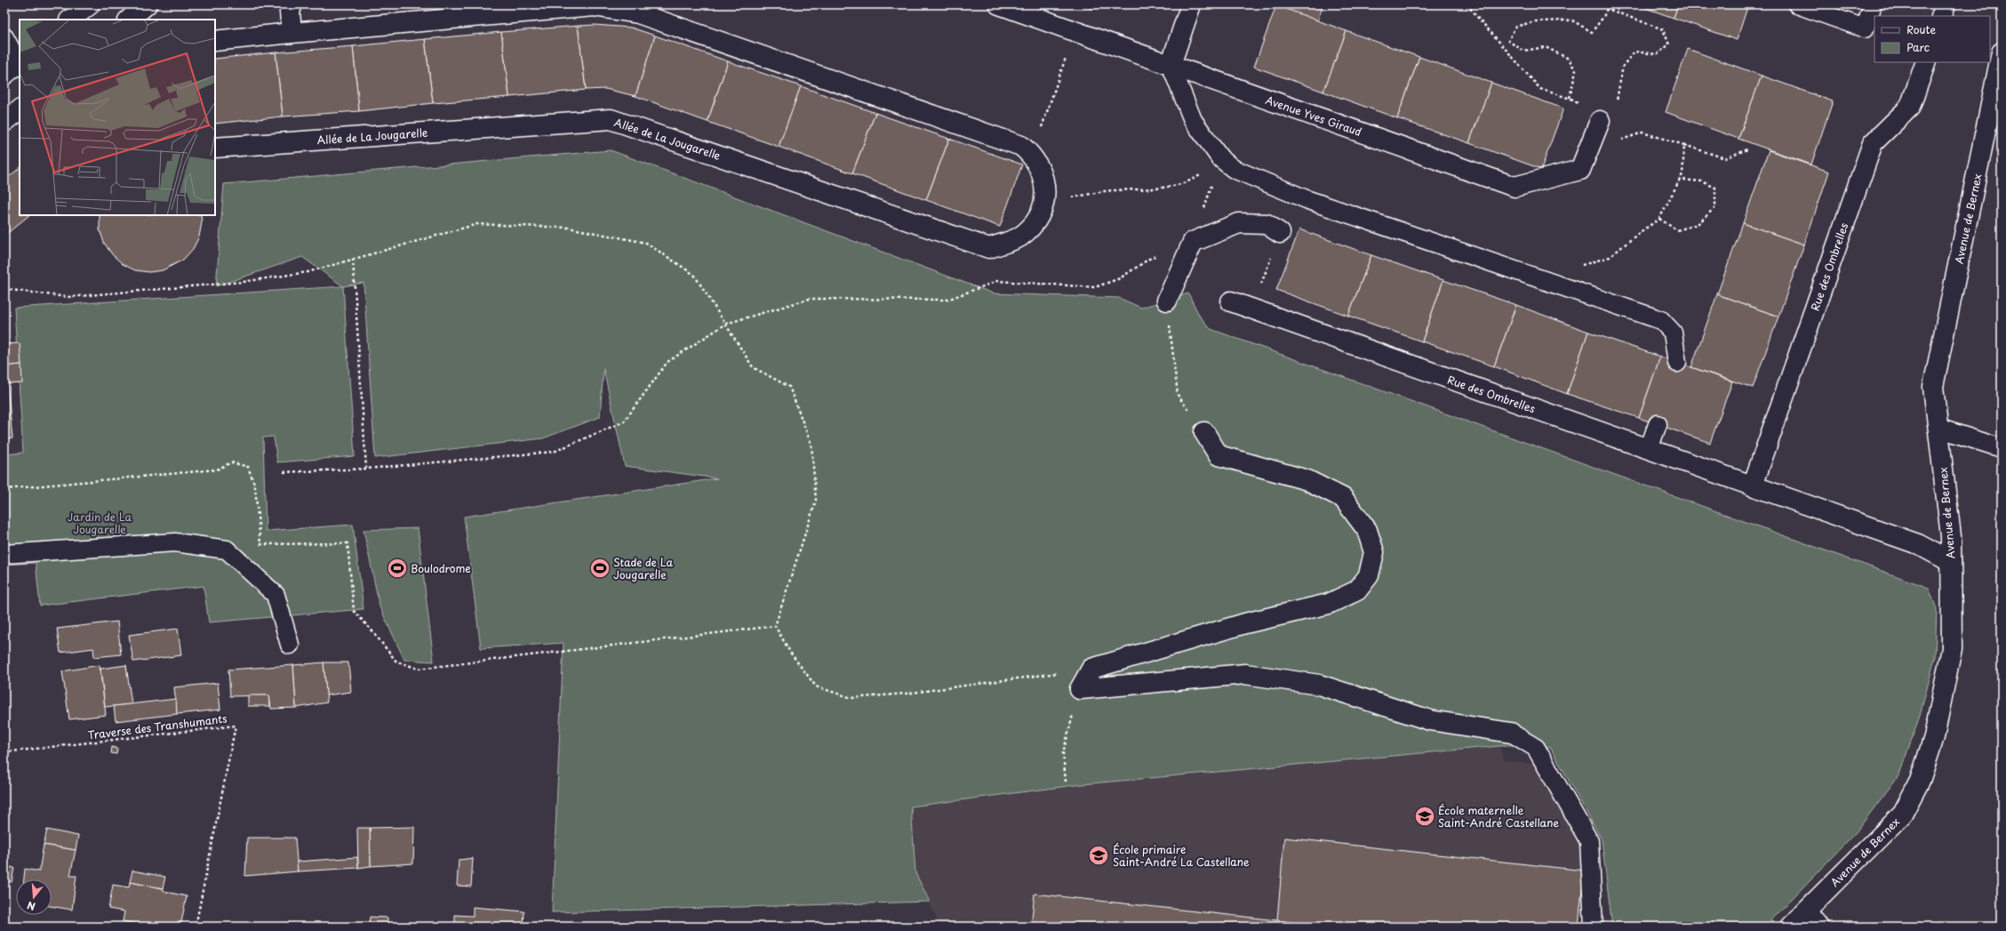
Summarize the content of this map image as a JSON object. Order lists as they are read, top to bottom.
{
  "streets": {
    "street": [
      "Avenue Yves Giraud",
      "Allée de La Jougarelle",
      "Avenue de Bernex",
      "Rue des Ombrelles"
    ],
    "path": ["Traverse des Transhumants"]
  },
  "crossings": [
    ["Avenue de Bernex", "Rue des Ombrelles"]
  ],
  "parks": ["Jardin de La Jougarelle"],
  "places": {
    "sports": ["Boulodrome", "Stade de La Jougarelle"],
    "school or university": ["École maternelle Saint-André Castellane", "École primaire Saint-André La Castellane"]
  },
  "legend": ["Route", "Parc"],
  "north": "bottom"
}
